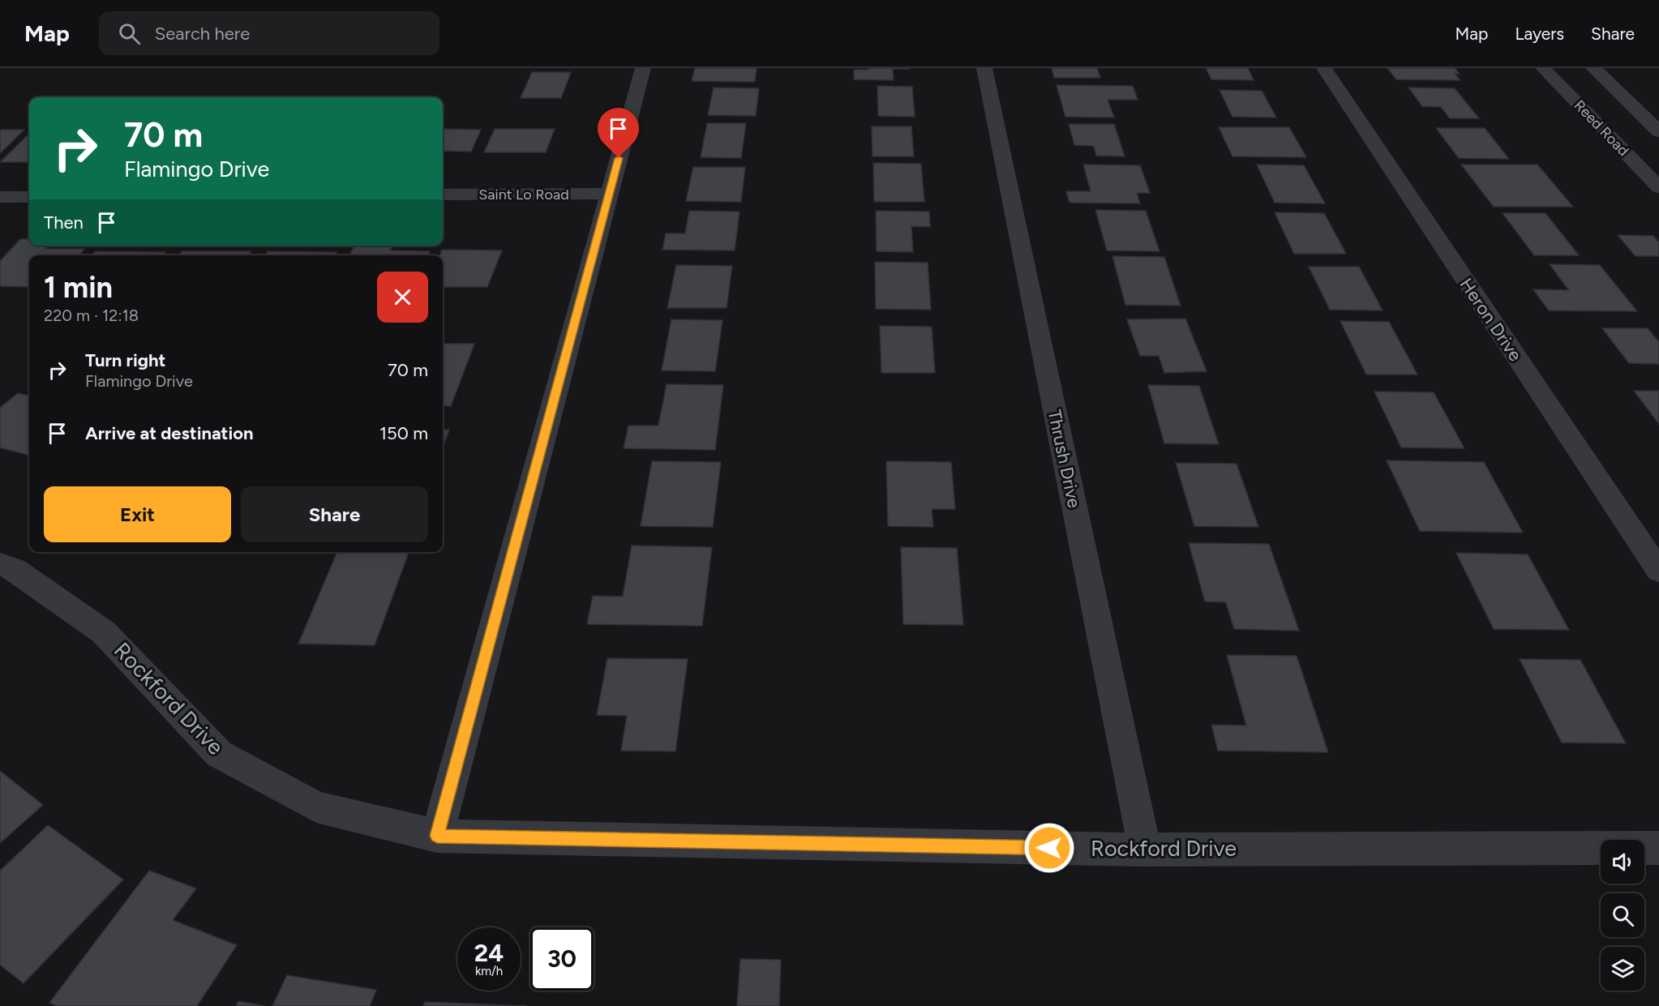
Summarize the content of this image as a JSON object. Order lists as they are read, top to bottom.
{
  "streets": {
    "street": [
      "Reed Road",
      "Saint Lo Road",
      "Heron Drive",
      "Thrush Drive",
      "Rockford Drive"
    ]
  },
  "crossings": [
    ["Thrush Drive", "Rockford Drive"]
  ],
  "page": {
    "header": "Map",
    "search": "Search here",
    "nav": ["Map", "Layers", "Share"],
    "turn": ["70 m", "Flamingo Drive"],
    "then": "Then",
    "heading": ["1 min", "220 m · 12:18"],
    "list": [
      {
        "name": "Turn right",
        "note": "Flamingo Drive",
        "value": "70 m"
      },
      {
        "name": "Arrive at destination",
        "value": "150 m"
      }
    ],
    "buttons": ["Exit", "Share"],
    "speed": "24 km/h",
    "limit": "30"
  }
}
